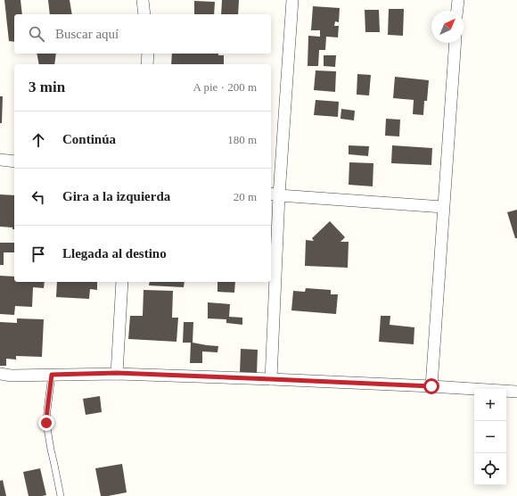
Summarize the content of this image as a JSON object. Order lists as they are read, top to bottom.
{
  "north": "top right",
  "page": {
    "search": "Buscar aquí",
    "heading": ["3 min", "A pie · 200 m"],
    "list": [
      ["Continúa", "180 m"],
      ["Gira a la izquierda", "20 m"],
      "Llegada al destino"
    ],
    "map_buttons": ["+", "−"]
  }
}
